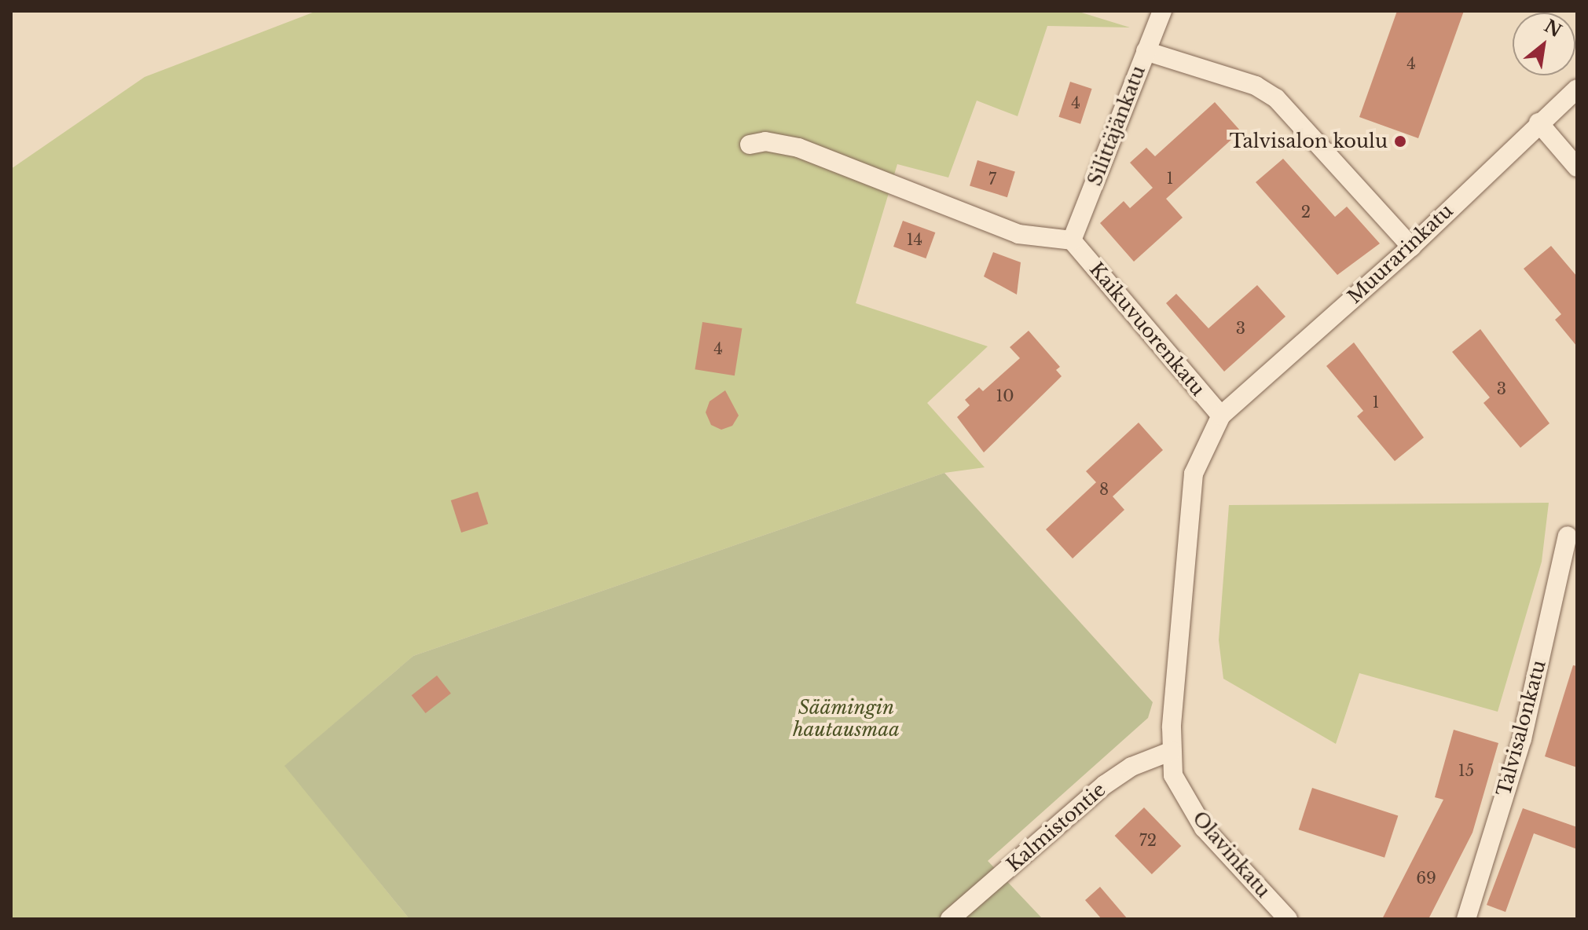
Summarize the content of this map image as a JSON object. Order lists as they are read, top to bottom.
{
  "streets": {
    "street": [
      "Silittäjänkatu",
      "Muurarinkatu",
      "Kaikuvuorenkatu",
      "Talvisalonkatu",
      "Kalmistontie",
      "Olavinkatu"
    ]
  },
  "crossings": [
    ["Silittäjänkatu", "Kaikuvuorenkatu"],
    ["Muurarinkatu", "Kaikuvuorenkatu"],
    ["Kalmistontie", "Olavinkatu"]
  ],
  "parks": ["Säämingin hautausmaa"],
  "places": ["Talvisalon koulu"],
  "house_numbers": [
    "4",
    "4",
    "1",
    "7",
    "2",
    "14",
    "3",
    "4",
    "3",
    "10",
    "1",
    "8",
    "15",
    "72",
    "69"
  ],
  "north": "top right"
}
